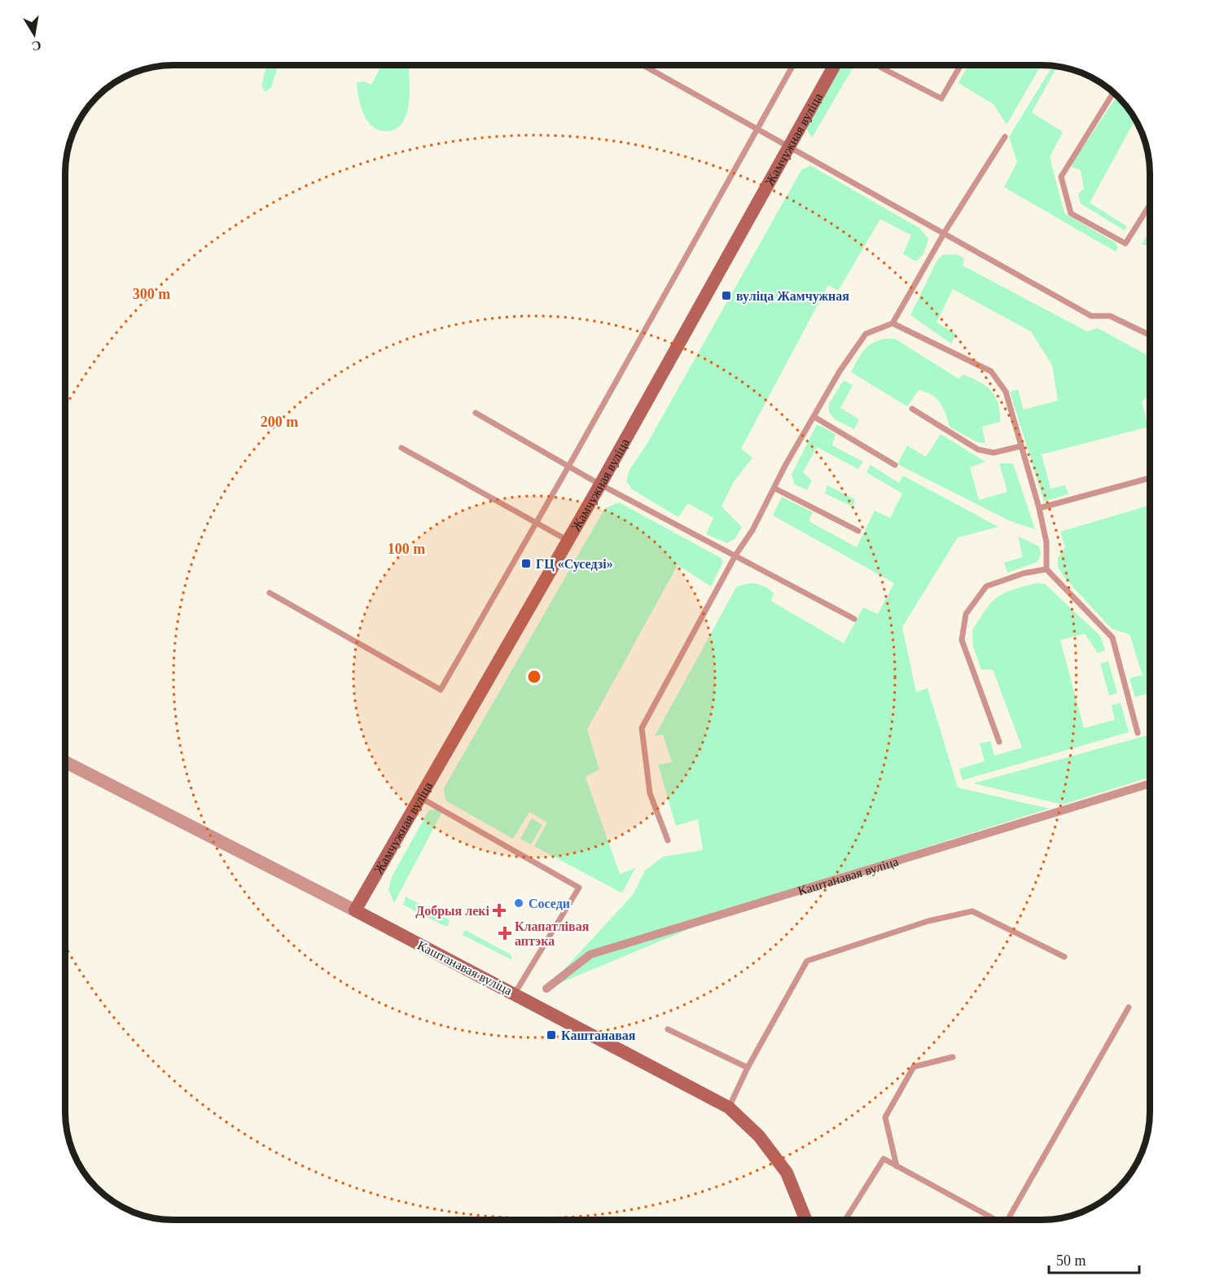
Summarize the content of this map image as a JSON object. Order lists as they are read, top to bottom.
{
  "streets": {
    "main road": ["Жамчужная вуліца", "Каштанавая вуліца"]
  },
  "crossings": [
    ["Жамчужная вуліца", "Каштанавая вуліца"]
  ],
  "places": {
    "transit": ["вуліца Жамчужная", "ГЦ «Суседзі»", "Каштанавая"],
    "other": ["Соседи"],
    "health": ["Добрыя лекі", "Клапатлівая аптэка"]
  },
  "scale_bar": "50 m",
  "north": "bottom",
  "rings": ["300 m", "200 m", "100 m"]
}
